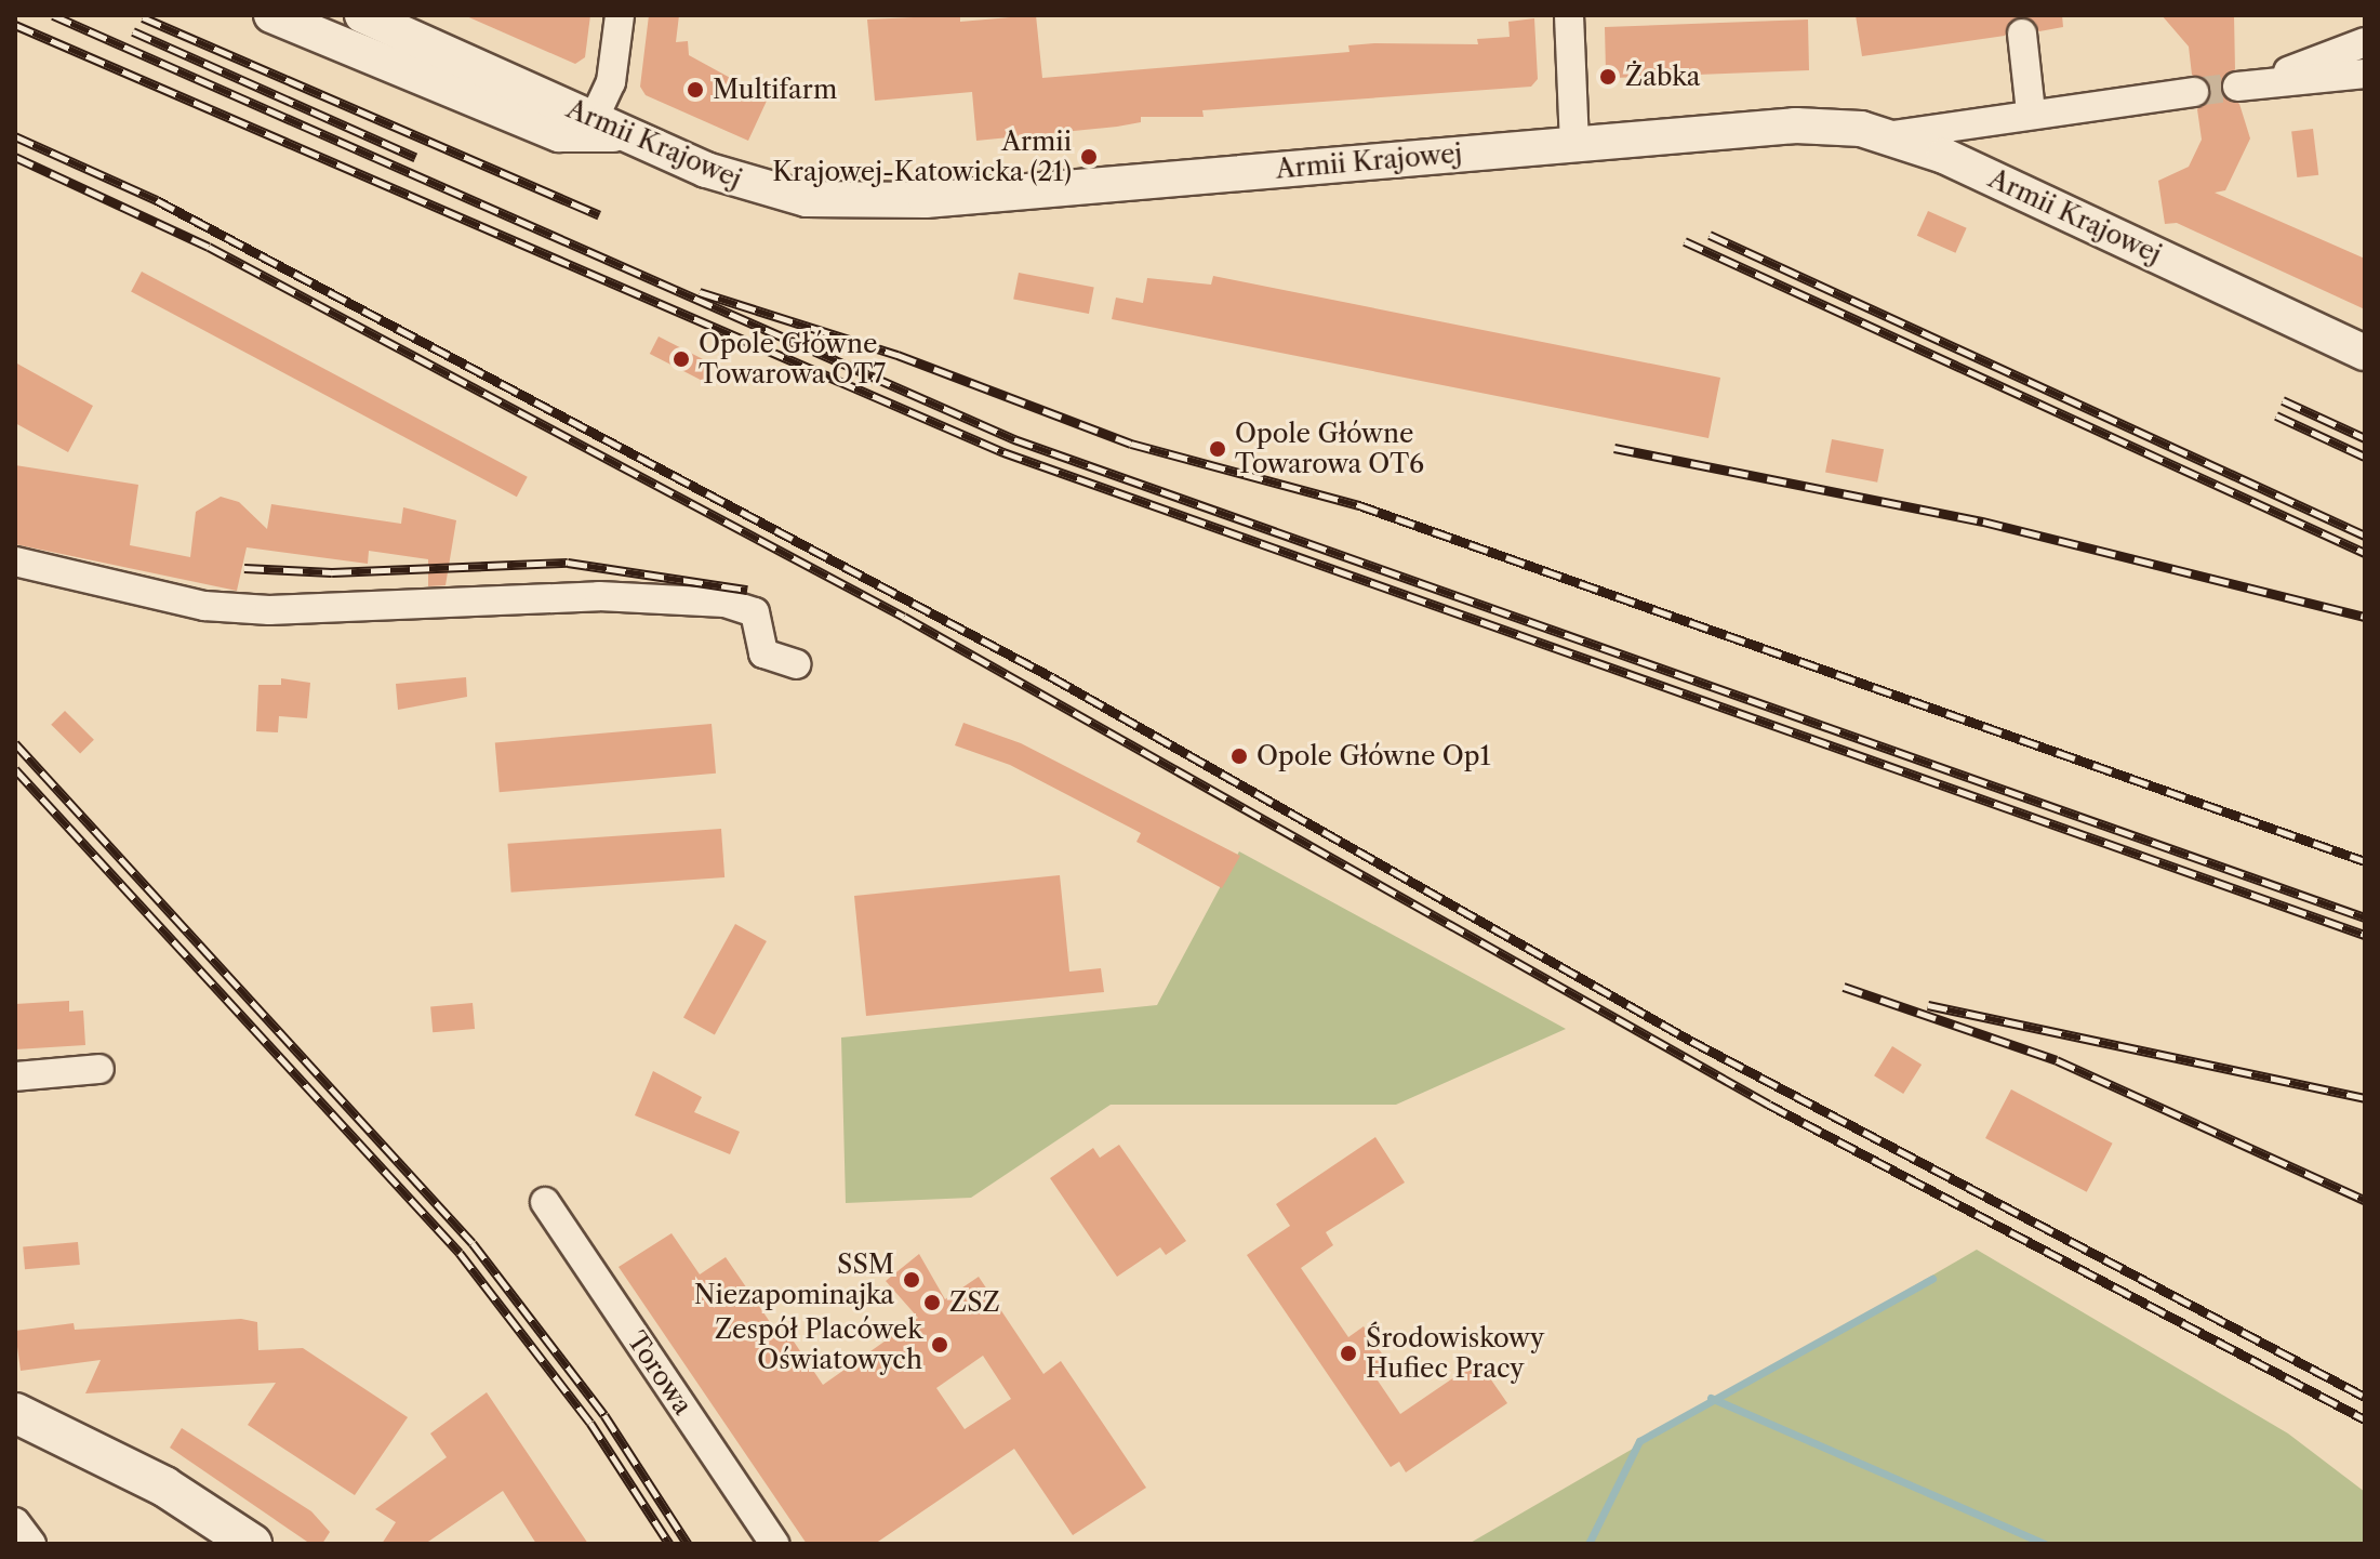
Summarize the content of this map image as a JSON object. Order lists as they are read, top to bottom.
{
  "streets": {
    "street": ["Armii Krajowej", "Torowa"]
  },
  "places": [
    "Żabka",
    "Multifarm",
    "Armii Krajowej-Katowicka (21)",
    "Opole Główne Towarowa OT7",
    "Opole Główne Towarowa OT6",
    "Opole Główne Op1",
    "SSM Niezapominajka",
    "ZSZ",
    "Zespół Placówek Oświatowych",
    "Środowiskowy Hufiec Pracy"
  ]
}
